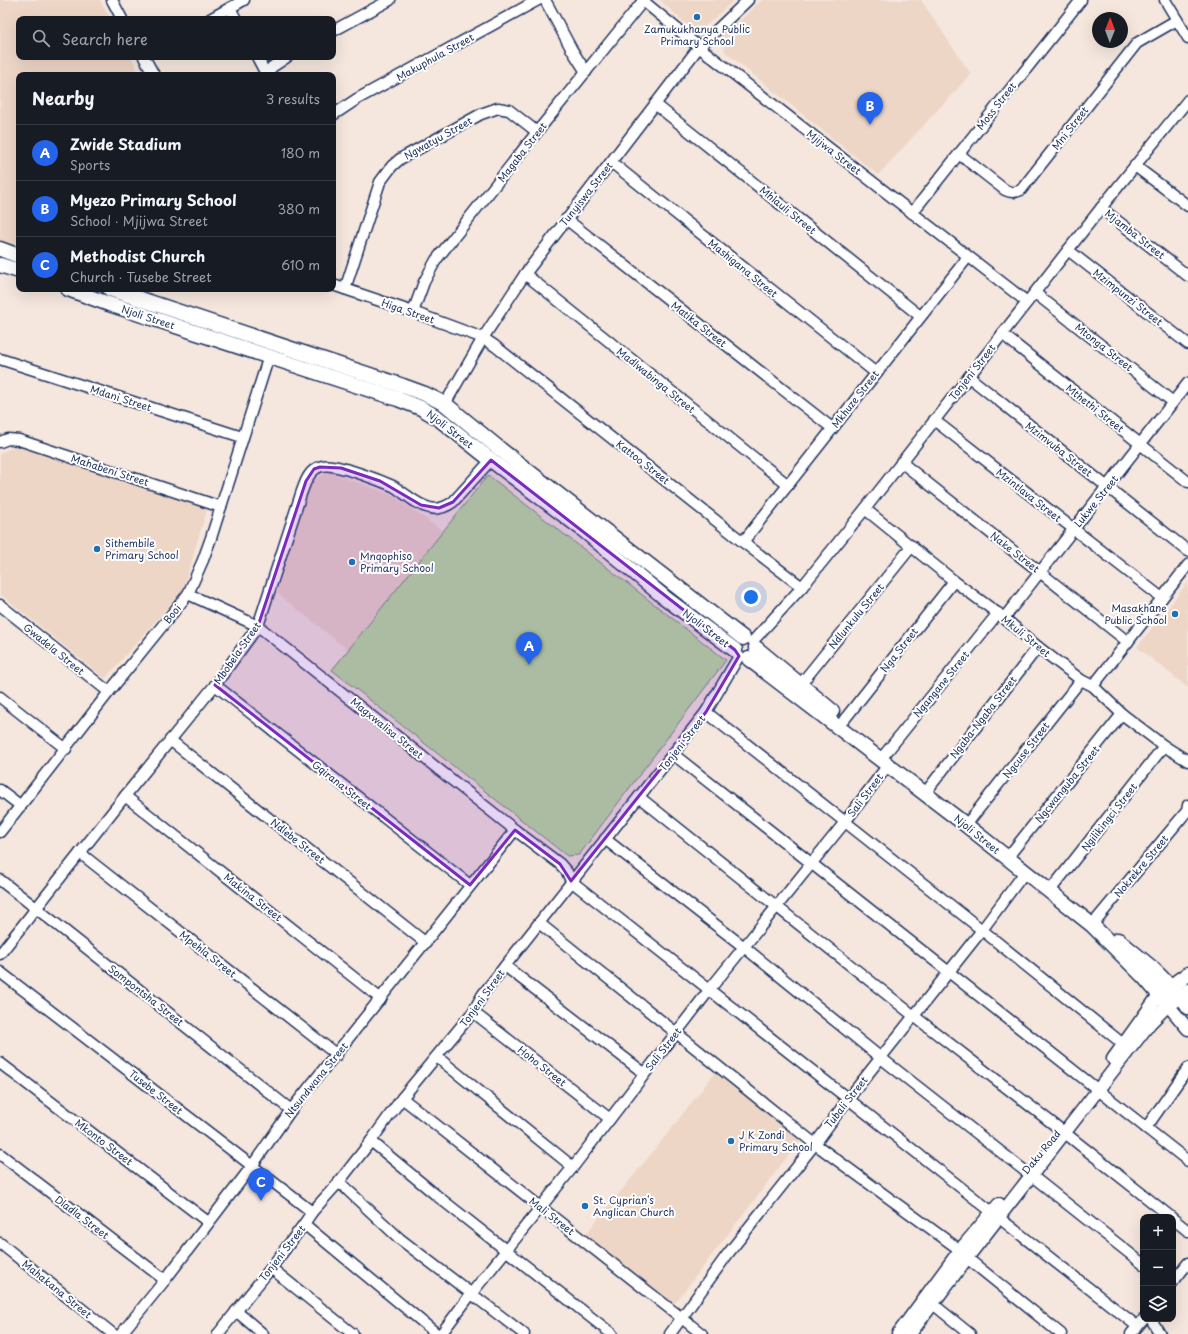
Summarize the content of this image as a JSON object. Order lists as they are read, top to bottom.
{
  "streets": {
    "main road": ["Njoli Street", "Daku Road"],
    "street": [
      "Makuphula Street",
      "Moss Street",
      "Mni Street",
      "Ngwatyu Street",
      "Magaba Street",
      "Mjijwa Street",
      "Tunyiswa Street",
      "Mhlauli Street",
      "Mjamba Street",
      "Mashigana Street",
      "Mzimpunzi Street",
      "Higa Street",
      "Matika Street",
      "Mtonga Street",
      "Tonjeni Street",
      "Madlwabinga Street",
      "Mdani Street",
      "Mkhuze Street",
      "Mthethi Street",
      "Mzimvuba Street",
      "Kattoo Street",
      "Mahabeni Street",
      "Mzintlava Street",
      "Lukwe Street",
      "Nake Street",
      "Booi",
      "Ndlunkulu Street",
      "Mkuli Street",
      "Gwadela Street",
      "Nga Street",
      "Mbobela Street",
      "Ngangane Street",
      "Ngaba-Ngaba Street",
      "Magxwalisa Street",
      "Ngcuse Street",
      "Ngcwanguba Street",
      "Gqirana Street",
      "Sali Street",
      "Ngilikingci Street",
      "Ndlebe Street",
      "Nokrekre Street",
      "Makina Street",
      "Mpehla Street",
      "Sompontsha Street",
      "Hoho Street",
      "Ntsundwana Street",
      "Tusebe Street",
      "Tubali Street",
      "Mkonto Street",
      "Mali Street",
      "Dladla Street",
      "Mahakana Street"
    ]
  },
  "crossings": [
    ["Moss Street", "Mni Street"],
    ["Moss Street", "Mjijwa Street"],
    ["Ngwatyu Street", "Magaba Street"],
    ["Ngwatyu Street", "Higa Street"],
    ["Magaba Street", "Mjijwa Street"],
    ["Magaba Street", "Higa Street"],
    ["Mjijwa Street", "Tunyiswa Street"],
    ["Mjijwa Street", "Tonjeni Street"],
    ["Mjijwa Street", "Mkhuze Street"],
    ["Tunyiswa Street", "Mhlauli Street"],
    ["Tunyiswa Street", "Mashigana Street"],
    ["Tunyiswa Street", "Higa Street"],
    ["Tunyiswa Street", "Njoli Street"],
    ["Tunyiswa Street", "Matika Street"],
    ["Tunyiswa Street", "Madlwabinga Street"],
    ["Tunyiswa Street", "Kattoo Street"],
    ["Mhlauli Street", "Mkhuze Street"],
    ["Mjamba Street", "Tonjeni Street"],
    ["Mashigana Street", "Mkhuze Street"],
    ["Mzimpunzi Street", "Tonjeni Street"],
    ["Higa Street", "Kattoo Street"],
    ["Njoli Street", "Tonjeni Street"],
    ["Njoli Street", "Booi"],
    ["Njoli Street", "Ndlunkulu Street"],
    ["Njoli Street", "Nga Street"],
    ["Njoli Street", "Mbobela Street"],
    ["Njoli Street", "Ngangane Street"],
    ["Njoli Street", "Ngaba-Ngaba Street"],
    ["Njoli Street", "Ngcuse Street"],
    ["Njoli Street", "Ngcwanguba Street"],
    ["Njoli Street", "Sali Street"],
    ["Njoli Street", "Ngilikingci Street"],
    ["Njoli Street", "Nokrekre Street"],
    ["Njoli Street", "Tubali Street"],
    ["Njoli Street", "Daku Road"],
    ["Matika Street", "Mkhuze Street"],
    ["Mtonga Street", "Tonjeni Street"],
    ["Mtonga Street", "Lukwe Street"],
    ["Tonjeni Street", "Mthethi Street"],
    ["Tonjeni Street", "Mzimvuba Street"],
    ["Tonjeni Street", "Kattoo Street"],
    ["Tonjeni Street", "Mzintlava Street"],
    ["Tonjeni Street", "Nake Street"],
    ["Tonjeni Street", "Mkuli Street"],
    ["Tonjeni Street", "Magxwalisa Street"],
    ["Tonjeni Street", "Hoho Street"],
    ["Tonjeni Street", "Tusebe Street"],
    ["Tonjeni Street", "Mali Street"],
    ["Madlwabinga Street", "Mkhuze Street"],
    ["Mdani Street", "Booi"],
    ["Mkhuze Street", "Kattoo Street"],
    ["Mthethi Street", "Lukwe Street"],
    ["Mzimvuba Street", "Lukwe Street"],
    ["Mahabeni Street", "Booi"],
    ["Mzintlava Street", "Lukwe Street"],
    ["Lukwe Street", "Nake Street"],
    ["Lukwe Street", "Mkuli Street"],
    ["Lukwe Street", "Ngangane Street"],
    ["Booi", "Gwadela Street"],
    ["Booi", "Magxwalisa Street"],
    ["Ndlunkulu Street", "Mkuli Street"],
    ["Mkuli Street", "Nga Street"],
    ["Mkuli Street", "Ngangane Street"],
    ["Mkuli Street", "Ngaba-Ngaba Street"],
    ["Mkuli Street", "Ngcuse Street"],
    ["Mkuli Street", "Ngcwanguba Street"],
    ["Mkuli Street", "Ngilikingci Street"],
    ["Mbobela Street", "Magxwalisa Street"],
    ["Mbobela Street", "Gqirana Street"],
    ["Mbobela Street", "Ndlebe Street"],
    ["Mbobela Street", "Makina Street"],
    ["Mbobela Street", "Mpehla Street"],
    ["Mbobela Street", "Sompontsha Street"],
    ["Ngangane Street", "Sali Street"],
    ["Magxwalisa Street", "Sali Street"],
    ["Magxwalisa Street", "Ntsundwana Street"],
    ["Magxwalisa Street", "Tubali Street"],
    ["Magxwalisa Street", "Daku Road"],
    ["Gqirana Street", "Ntsundwana Street"],
    ["Sali Street", "Hoho Street"],
    ["Sali Street", "Mali Street"],
    ["Ndlebe Street", "Ntsundwana Street"],
    ["Makina Street", "Ntsundwana Street"],
    ["Mpehla Street", "Ntsundwana Street"],
    ["Sompontsha Street", "Ntsundwana Street"],
    ["Ntsundwana Street", "Tusebe Street"],
    ["Ntsundwana Street", "Mkonto Street"],
    ["Ntsundwana Street", "Dladla Street"],
    ["Tubali Street", "Mali Street"]
  ],
  "places": [
    "Zamukukhanya Public Primary School",
    "Sithembile Primary School",
    "Mnqophiso Primary School",
    "Masakhane Public School",
    "J K Zondi Primary School",
    "St. Cyprian's Anglican Church"
  ],
  "north": "top",
  "page": {
    "search": "Search here",
    "heading": ["Nearby", "3 results"],
    "pins": ["B", "A", "C"],
    "list": [
      {
        "mark": "A",
        "name": "Zwide Stadium",
        "note": "Sports",
        "value": "180 m"
      },
      {
        "mark": "B",
        "name": "Myezo Primary School",
        "note": "School · Mjijwa Street",
        "value": "380 m"
      },
      {
        "mark": "C",
        "name": "Methodist Church",
        "note": "Church · Tusebe Street",
        "value": "610 m"
      }
    ],
    "map_buttons": ["+", "−"]
  }
}
